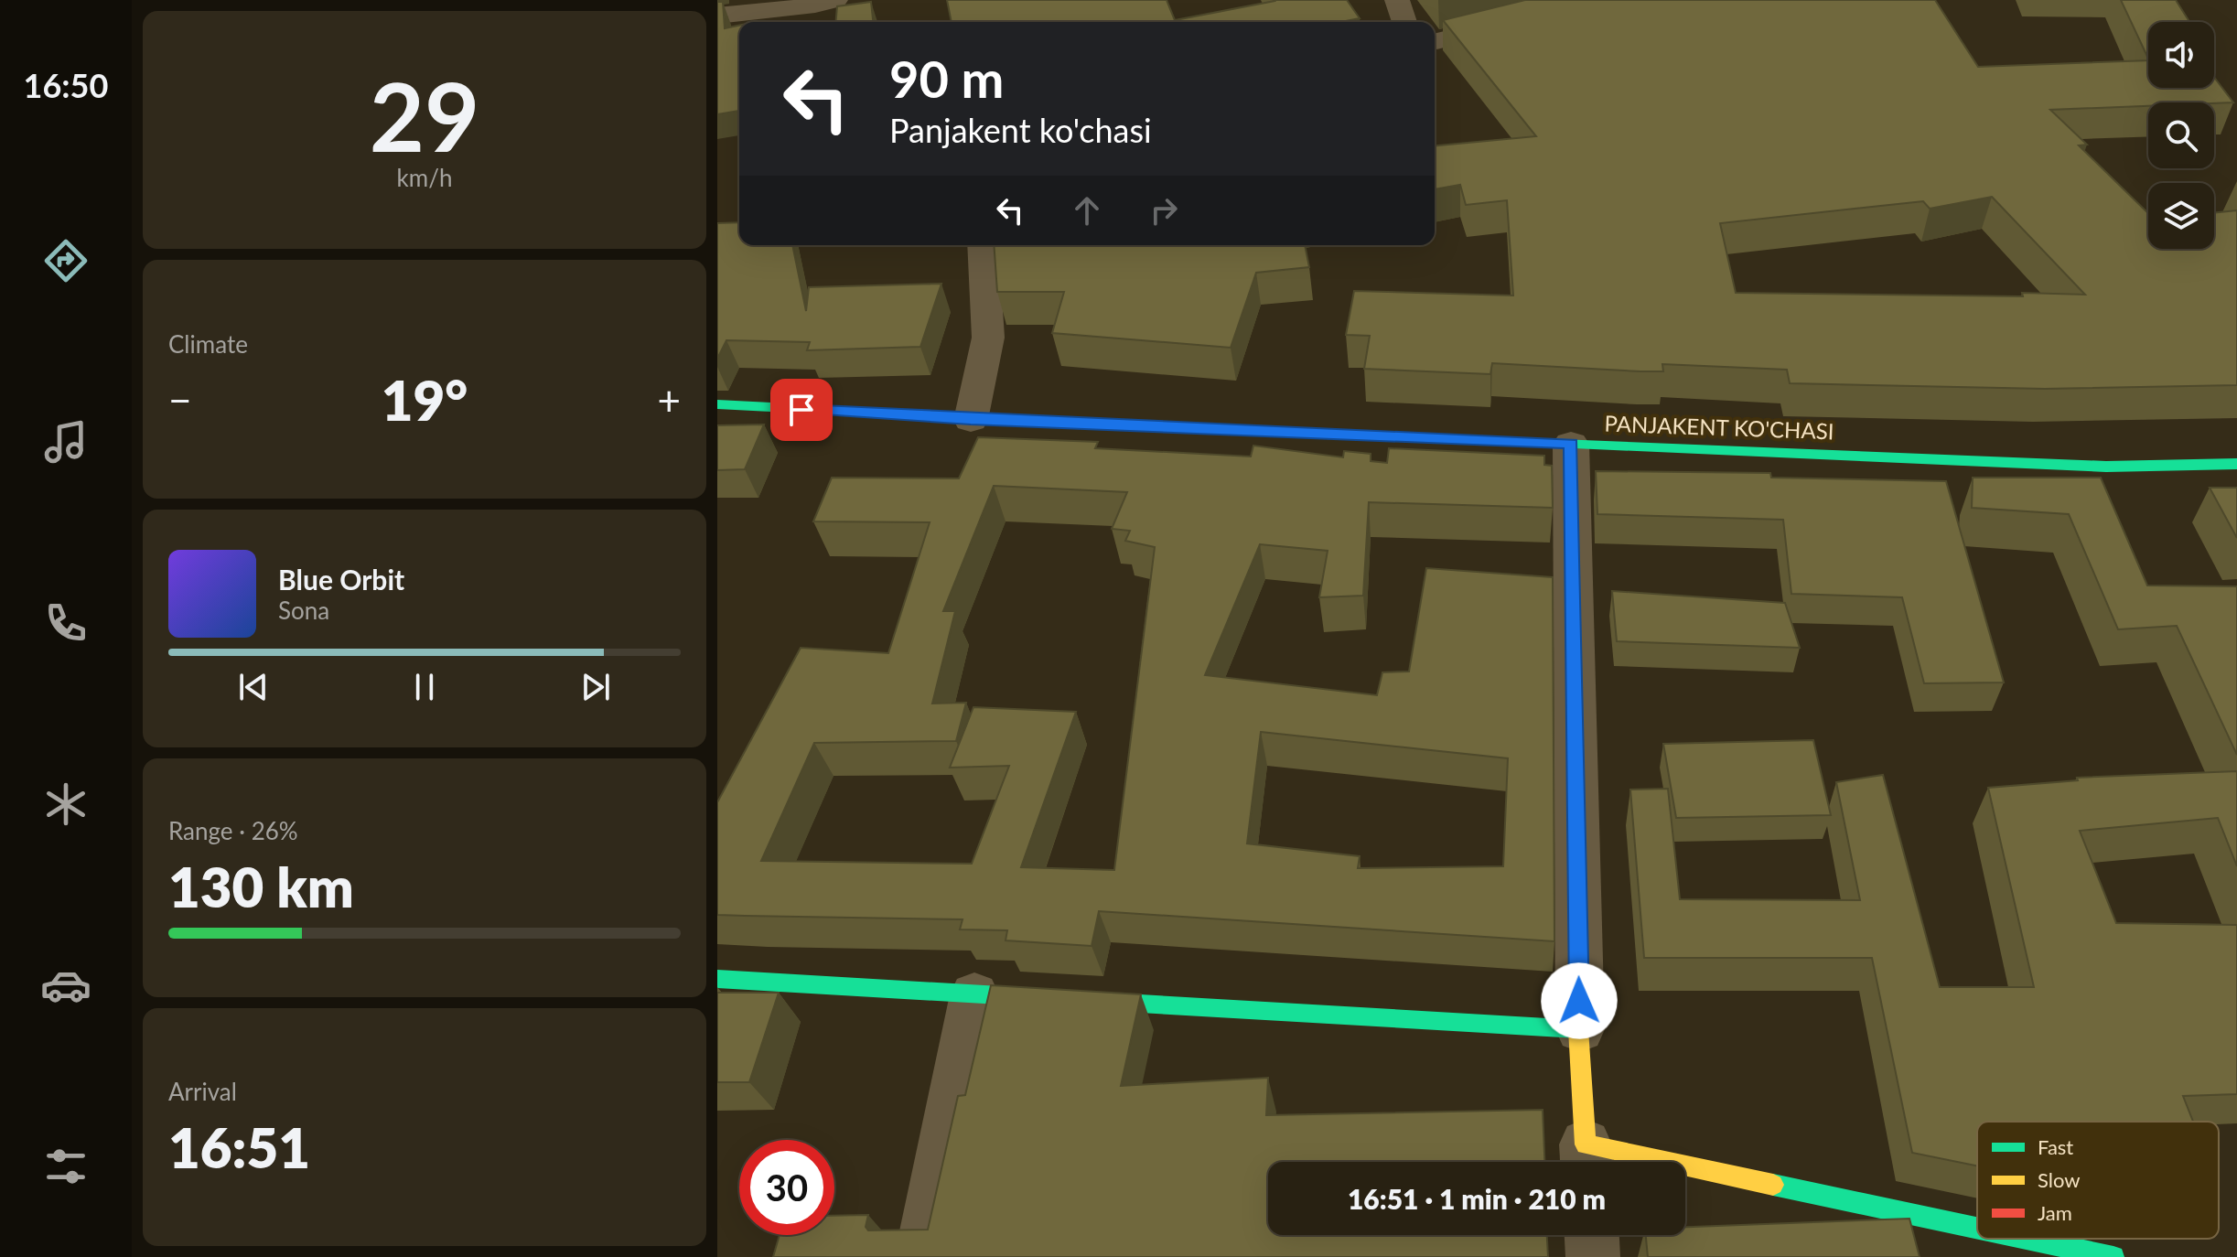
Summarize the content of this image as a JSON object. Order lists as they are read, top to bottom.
{
  "streets": {
    "main road": ["PANJAKENT KO'CHASI"]
  },
  "legend": ["Fast", "Slow", "Jam"],
  "page": {
    "tabs": "16:50",
    "tile": [
      ["29", "km/h"],
      "Climate",
      ["Range · 26%", "130 km"],
      ["Arrival", "16:51"]
    ],
    "turn": ["90 m", "Panjakent ko'chasi"],
    "heat": ["−", "19°", "+"],
    "song": ["Blue Orbit", "Sona"],
    "limit": "30",
    "trip": "16:51 · 1 min · 210 m"
  }
}
